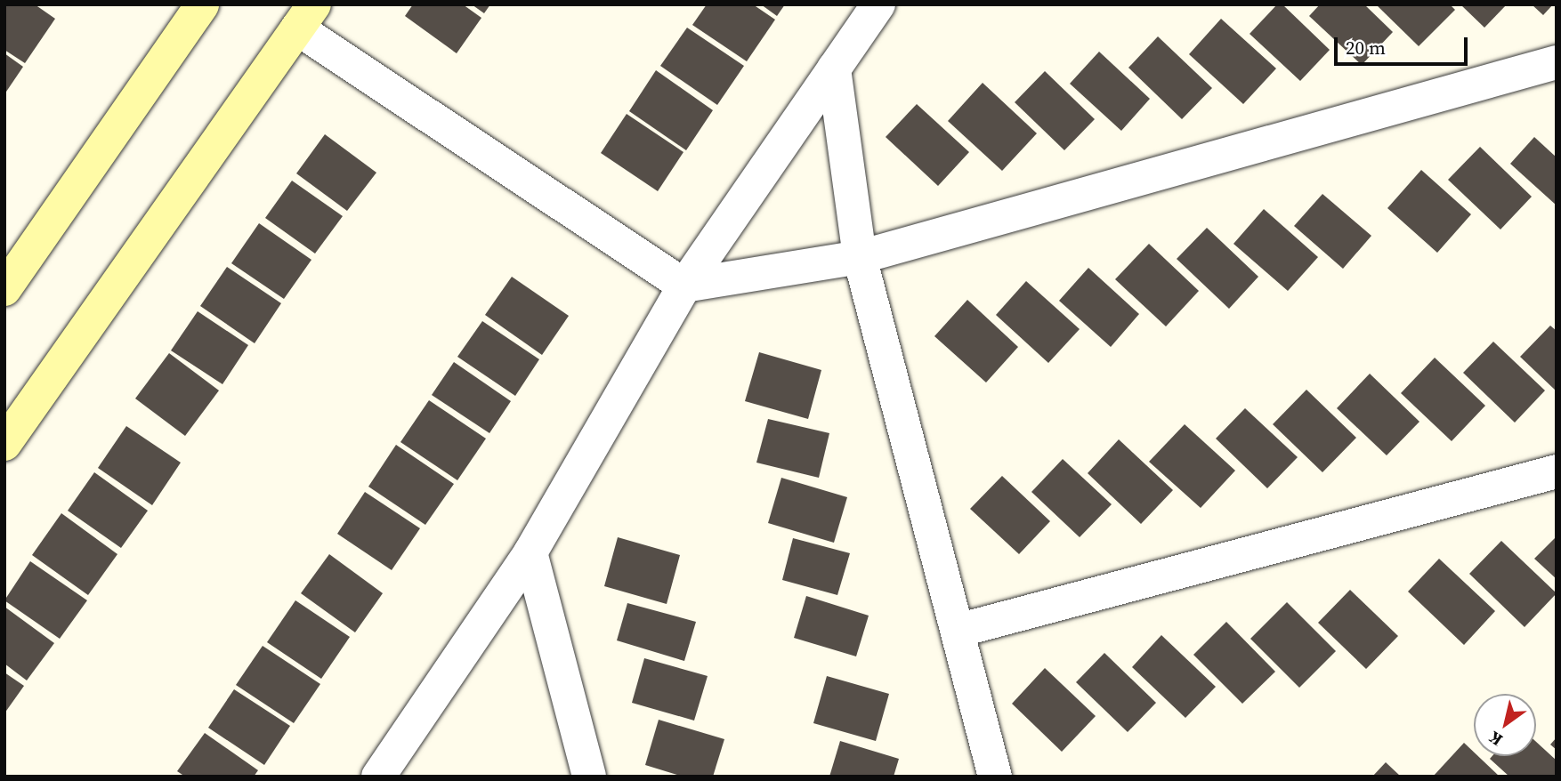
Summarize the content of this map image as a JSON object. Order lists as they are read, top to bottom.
{
  "scale_bar": "20 m",
  "north": "bottom left"
}
